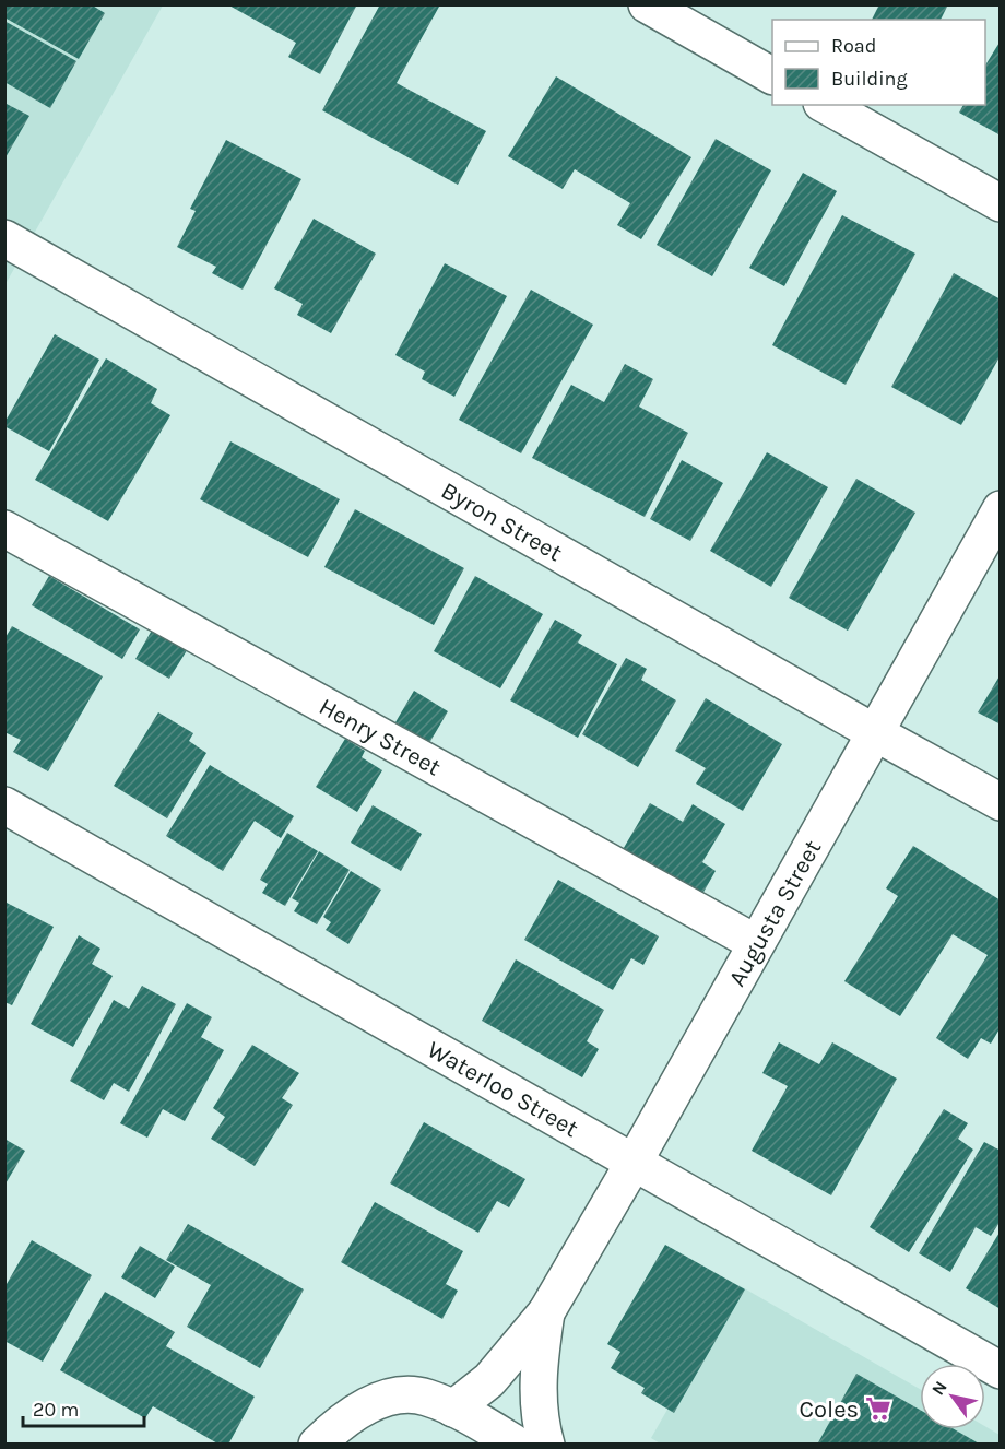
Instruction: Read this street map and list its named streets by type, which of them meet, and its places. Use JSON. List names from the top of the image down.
{
  "streets": {
    "street": [
      "Byron Street",
      "Henry Street",
      "Augusta Street",
      "Waterloo Street"
    ]
  },
  "crossings": [
    ["Byron Street", "Augusta Street"],
    ["Henry Street", "Augusta Street"],
    ["Augusta Street", "Waterloo Street"]
  ],
  "places": {
    "supermarket": ["Coles"]
  },
  "legend": ["Road", "Building"],
  "scale_bar": "20 m",
  "north": "top left"
}
